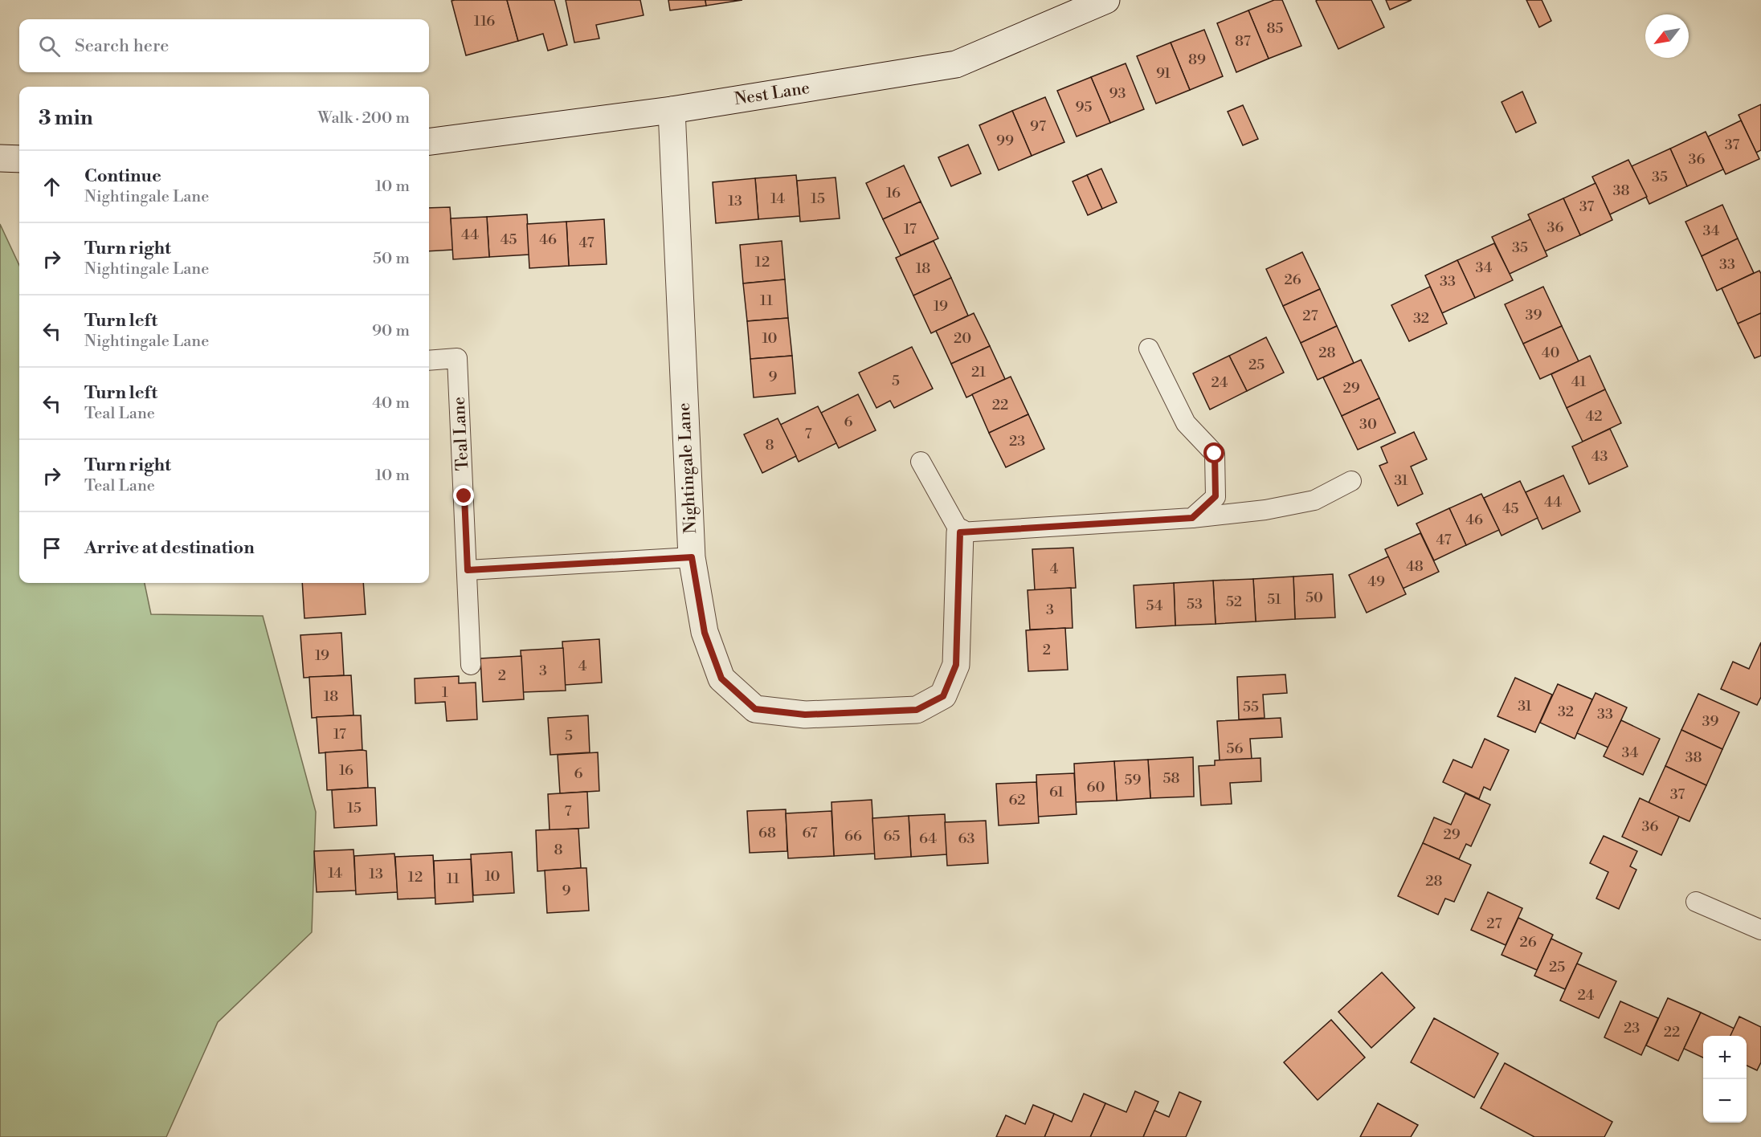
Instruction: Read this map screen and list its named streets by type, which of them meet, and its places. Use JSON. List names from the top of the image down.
{
  "streets": {
    "street": ["Nest Lane", "Nightingale Lane"],
    "lane": ["Teal Lane"]
  },
  "crossings": [
    ["Nest Lane", "Nightingale Lane"]
  ],
  "house_numbers": [
    "116",
    "85",
    "87",
    "89",
    "91",
    "93",
    "95",
    "97",
    "99",
    "37",
    "36",
    "35",
    "38",
    "16",
    "14",
    "15",
    "13",
    "37",
    "36",
    "17",
    "34",
    "44",
    "45",
    "46",
    "47",
    "35",
    "12",
    "33",
    "34",
    "18",
    "26",
    "33",
    "11",
    "19",
    "39",
    "27",
    "32",
    "10",
    "20",
    "28",
    "40",
    "25",
    "21",
    "9",
    "5",
    "41",
    "24",
    "29",
    "22",
    "42",
    "6",
    "30",
    "7",
    "23",
    "8",
    "43",
    "31",
    "44",
    "45",
    "46",
    "47",
    "48",
    "4",
    "49",
    "50",
    "51",
    "52",
    "53",
    "54",
    "3",
    "2",
    "19",
    "4",
    "3",
    "2",
    "1",
    "18",
    "31",
    "55",
    "32",
    "33",
    "39",
    "17",
    "5",
    "56",
    "34",
    "38",
    "16",
    "6",
    "58",
    "59",
    "60",
    "61",
    "37",
    "62",
    "15",
    "7",
    "36",
    "68",
    "67",
    "29",
    "66",
    "65",
    "64",
    "63",
    "8",
    "14",
    "13",
    "10",
    "12",
    "11",
    "28",
    "9",
    "27",
    "26",
    "25",
    "24",
    "23",
    "22"
  ],
  "north": "bottom left",
  "page": {
    "search": "Search here",
    "heading": ["3 min", "Walk · 200 m"],
    "list": [
      ["Continue", "Nightingale Lane", "10 m"],
      ["Turn right", "Nightingale Lane", "50 m"],
      ["Turn left", "Nightingale Lane", "90 m"],
      ["Turn left", "Teal Lane", "40 m"],
      ["Turn right", "Teal Lane", "10 m"],
      "Arrive at destination"
    ],
    "map_buttons": ["+", "−"]
  }
}
